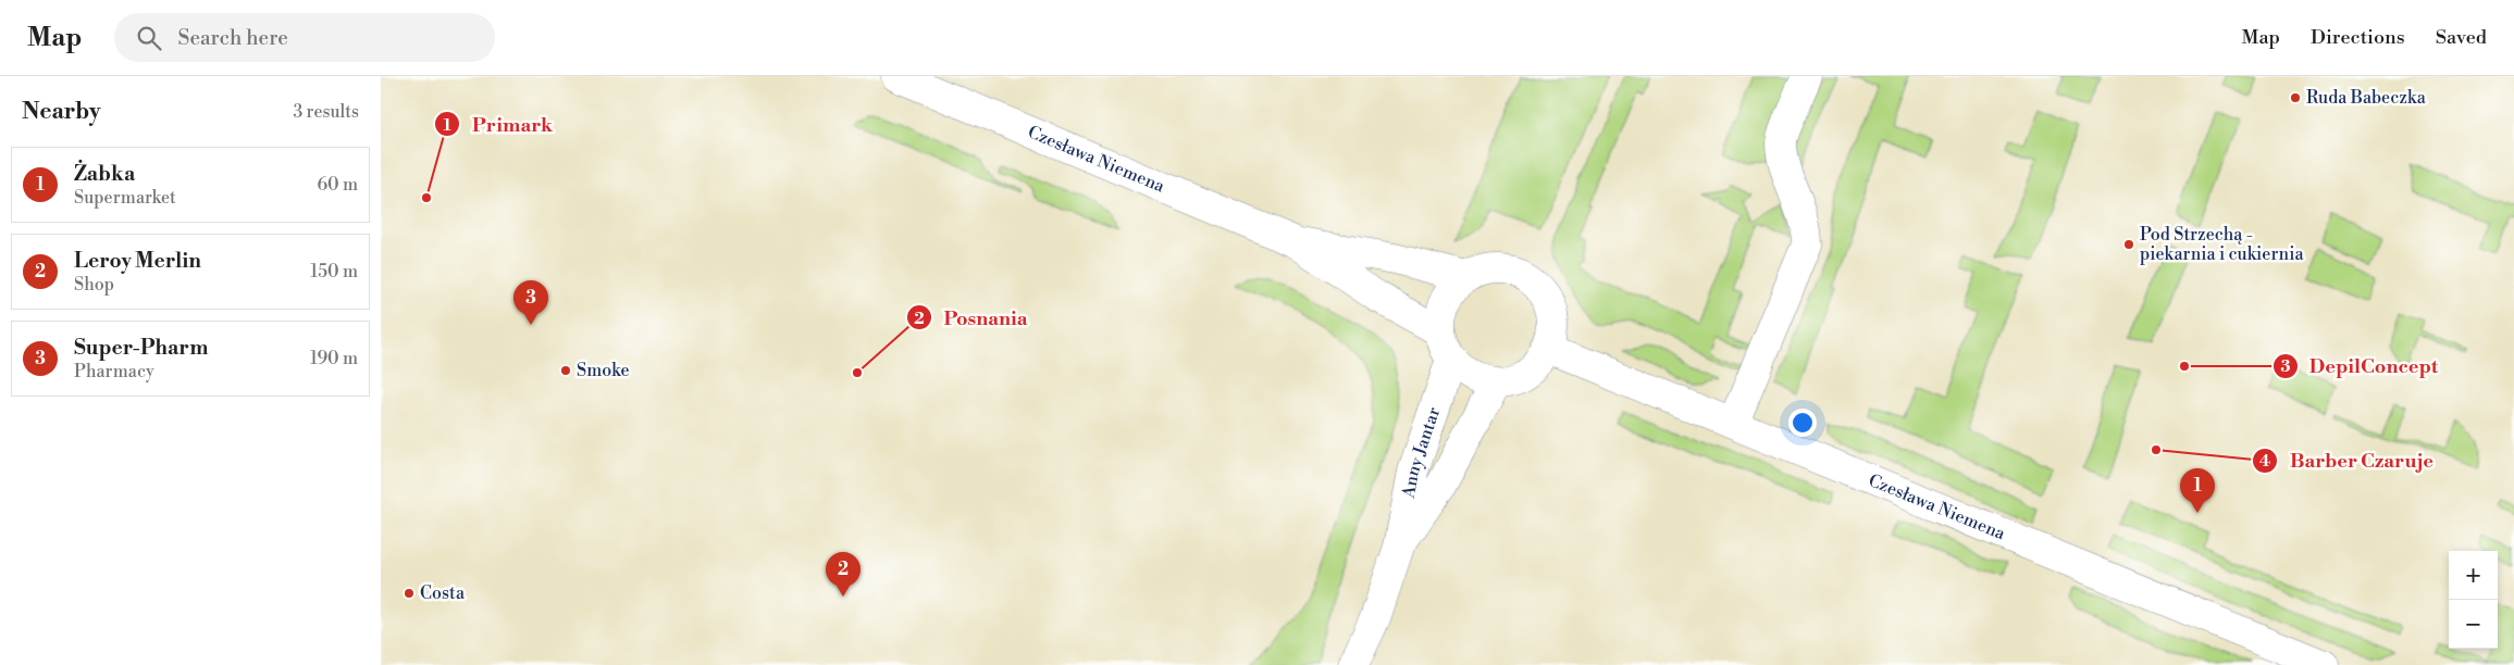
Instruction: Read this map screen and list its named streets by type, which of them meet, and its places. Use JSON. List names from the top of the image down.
{
  "streets": {
    "street": ["Czesława Niemena", "Anny Jantar"]
  },
  "crossings": [
    ["Czesława Niemena", "Anny Jantar"]
  ],
  "places": [
    "Ruda Babeczka",
    "Primark",
    "Pod Strzechą - piekarnia i cukiernia",
    "DepilConcept",
    "Smoke",
    "Posnania",
    "Barber Czaruje",
    "Costa"
  ],
  "page": {
    "header": "Map",
    "search": "Search here",
    "nav": ["Map", "Directions", "Saved"],
    "heading": ["Nearby", "3 results"],
    "list": [
      {
        "mark": "1",
        "name": "Żabka",
        "note": "Supermarket",
        "value": "60 m"
      },
      {
        "mark": "2",
        "name": "Leroy Merlin",
        "note": "Shop",
        "value": "150 m"
      },
      {
        "mark": "3",
        "name": "Super-Pharm",
        "note": "Pharmacy",
        "value": "190 m"
      }
    ],
    "pins": ["3", "1", "2"],
    "map_buttons": ["+", "−"]
  }
}
